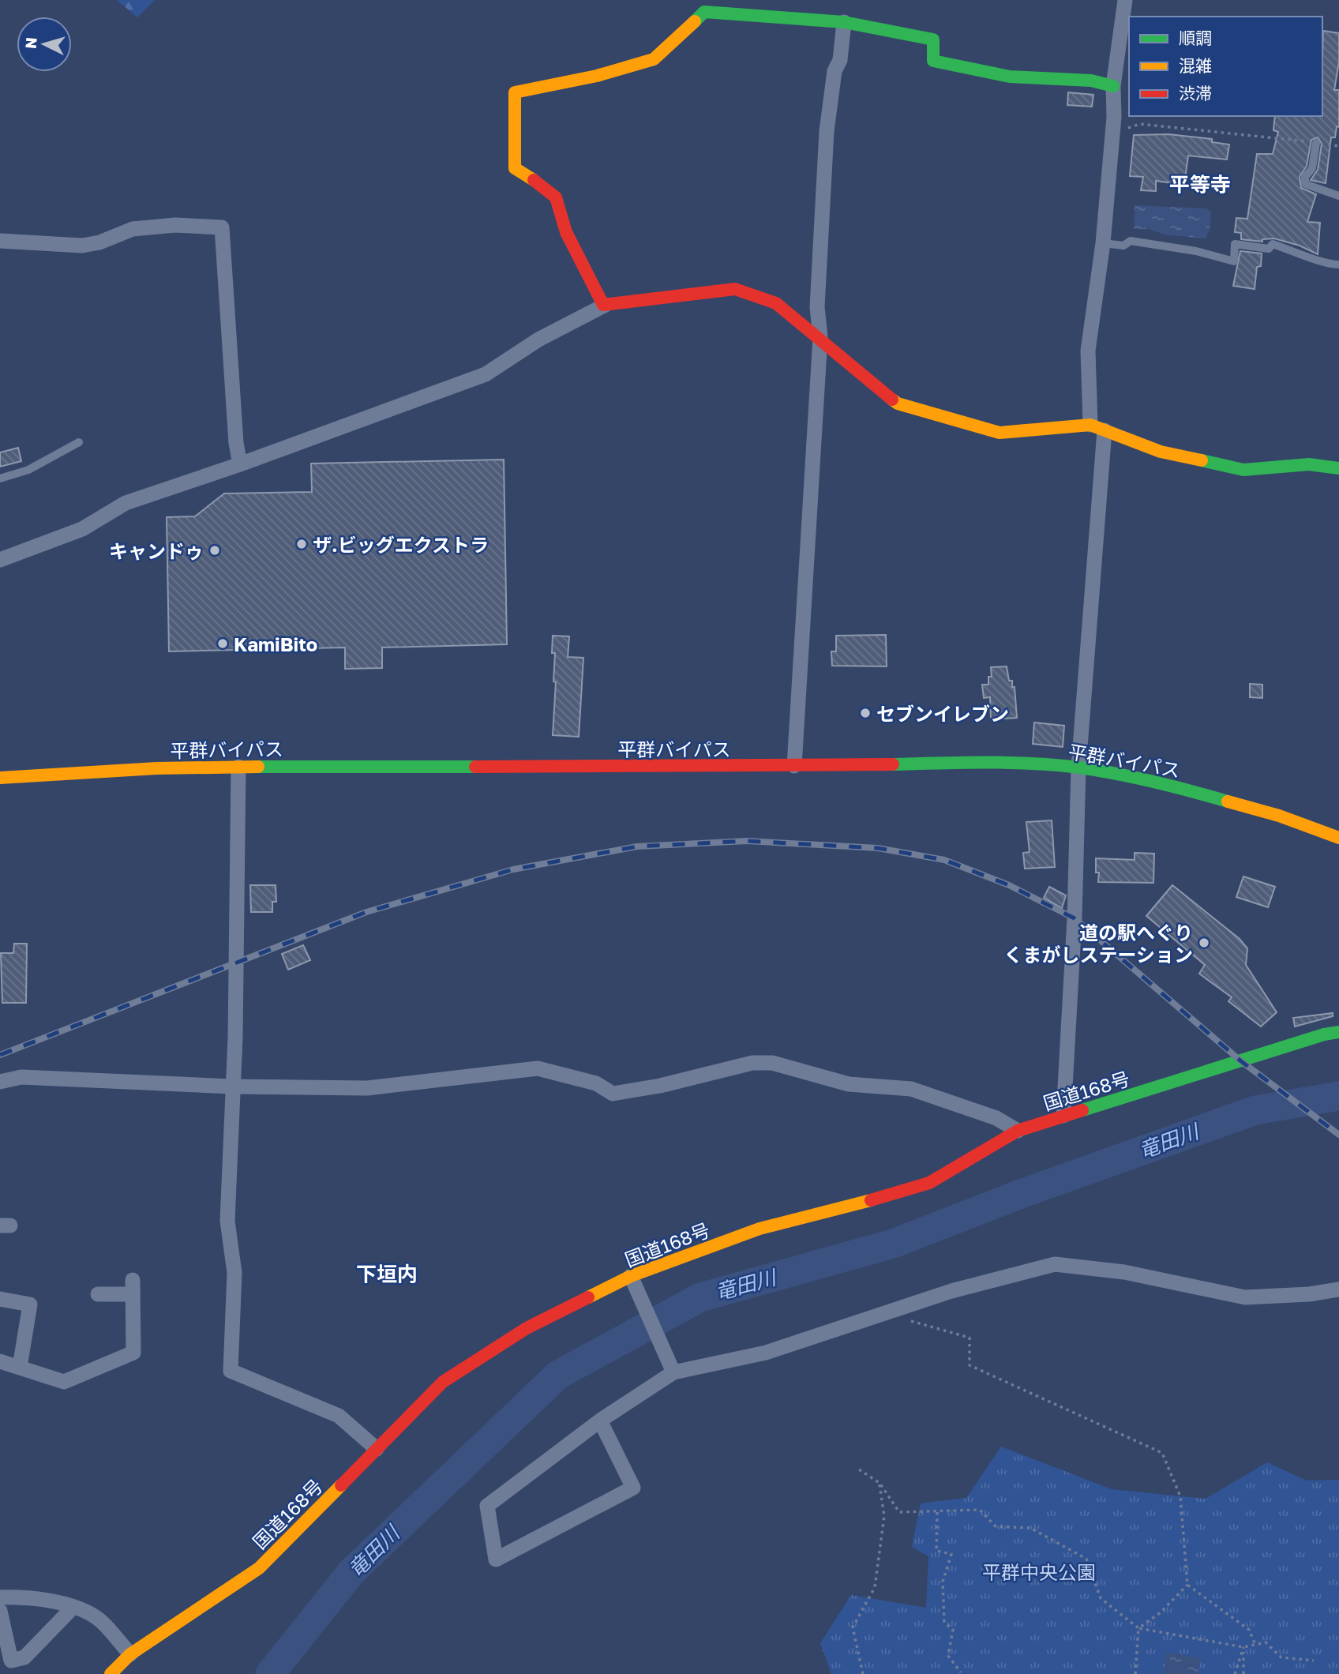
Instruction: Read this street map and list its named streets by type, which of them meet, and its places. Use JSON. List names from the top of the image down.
{
  "streets": {
    "main road": ["平群バイパス", "国道168号"]
  },
  "districts": ["平等寺", "下垣内"],
  "water": ["竜田川"],
  "parks": ["平群中央公園"],
  "places": [
    "ザ.ビッグエクストラ",
    "キャンドゥ",
    "KamiBito",
    "セブンイレブン",
    "道の駅へぐり くまがしステーション"
  ],
  "legend": ["順調", "混雑", "渋滞"],
  "north": "left"
}
